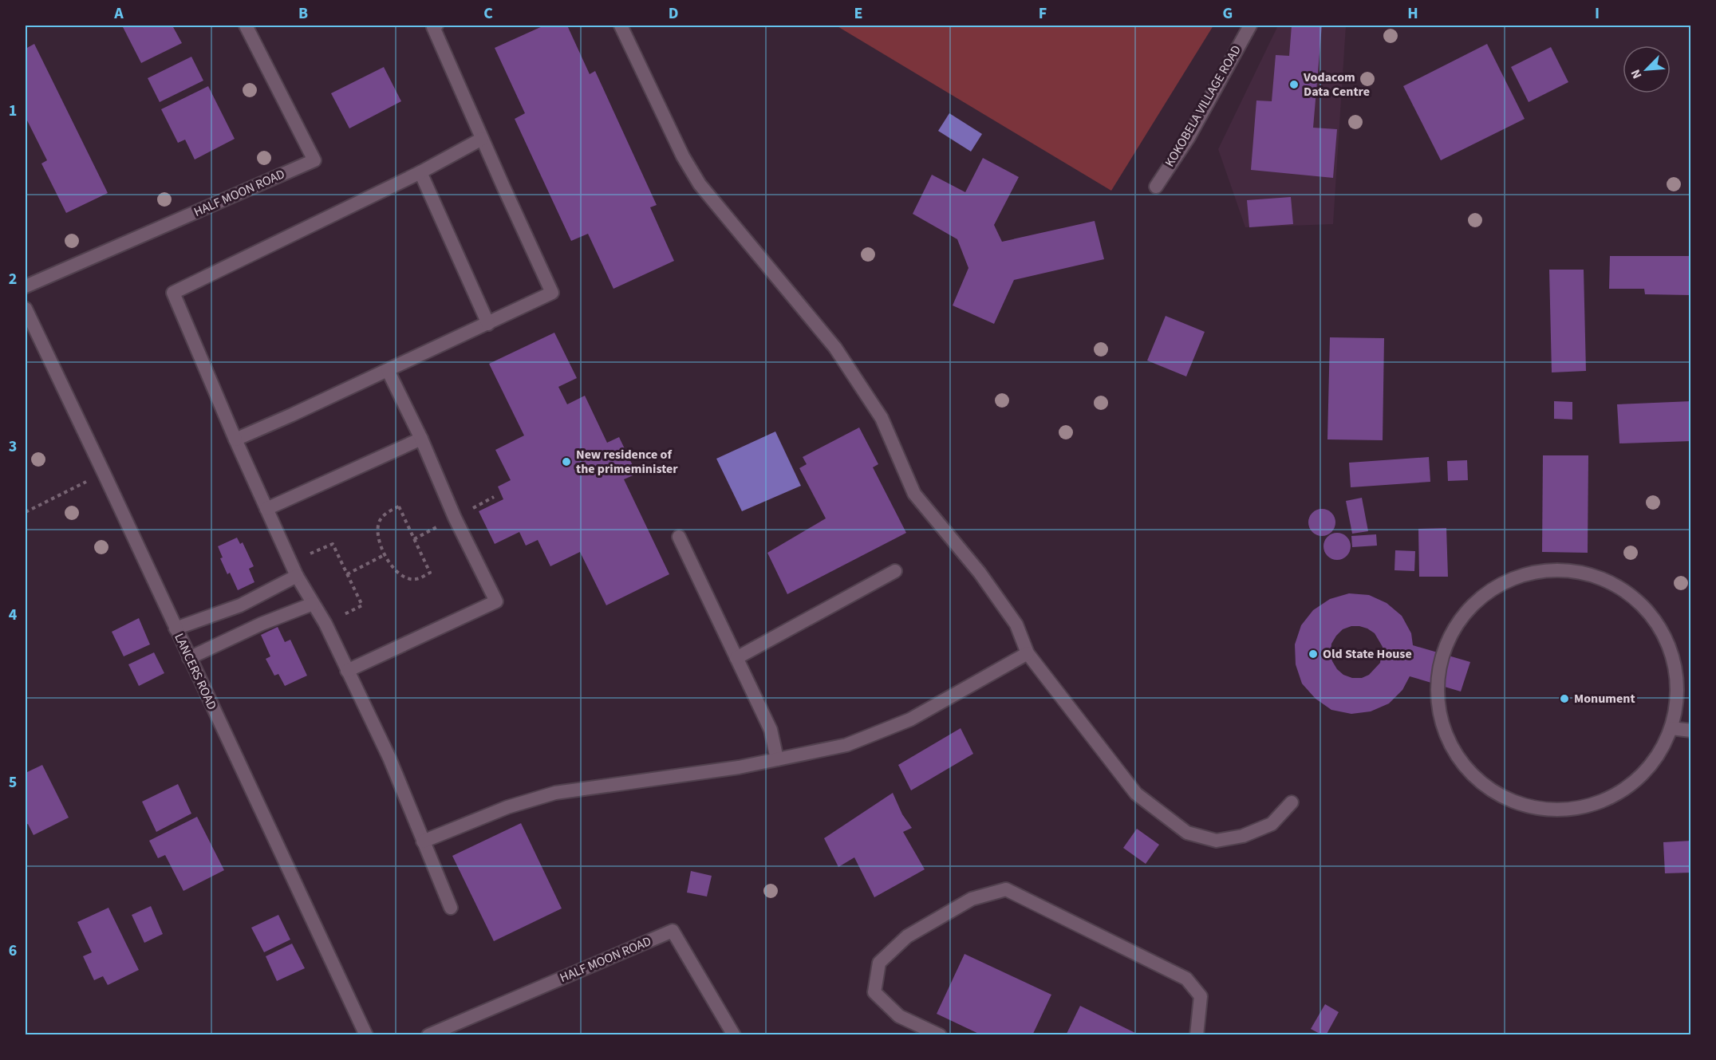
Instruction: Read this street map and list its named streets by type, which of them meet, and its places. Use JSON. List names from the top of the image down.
{
  "streets": {
    "street": ["KOKOBELA VILLAGE ROAD", "HALF MOON ROAD", "LANCERS ROAD"]
  },
  "places": [
    "Vodacom Data Centre",
    "New residence of the primeminister",
    "Old State House",
    "Monument"
  ],
  "north": "bottom left",
  "grid": {
    "columns": [
      "A",
      "B",
      "C",
      "D",
      "E",
      "F",
      "G",
      "H",
      "I"
    ],
    "rows": [
      "1",
      "2",
      "3",
      "4",
      "5",
      "6"
    ]
  }
}
